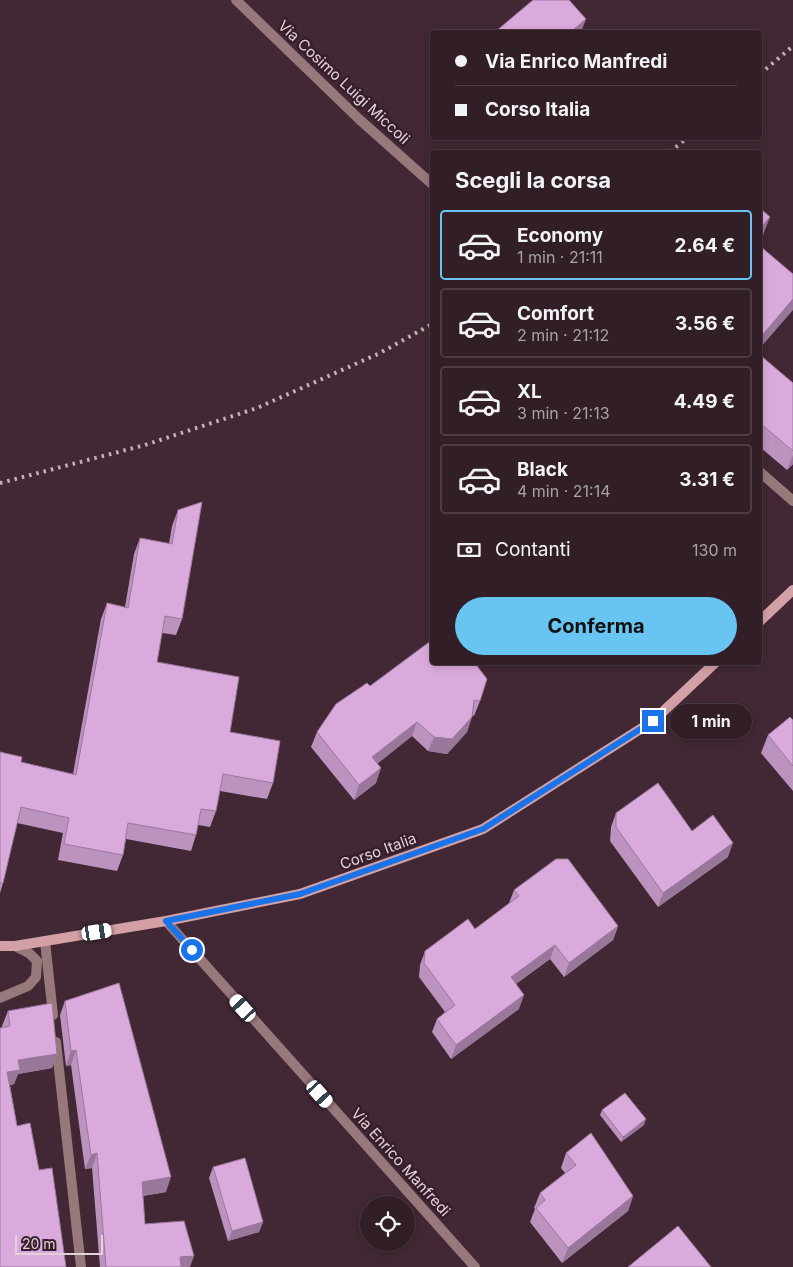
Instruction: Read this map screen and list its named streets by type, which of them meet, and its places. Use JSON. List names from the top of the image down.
{
  "streets": {
    "main road": ["Corso Italia"],
    "street": ["Via Cosimo Luigi Miccoli", "Via Enrico Manfredi"]
  },
  "crossings": [
    ["Corso Italia", "Via Enrico Manfredi"]
  ],
  "scale_bar": "20 m",
  "page": {
    "banner": ["Via Enrico Manfredi", "Corso Italia"],
    "heading": "Scegli la corsa",
    "list": [
      {
        "name": "Economy",
        "note": "1 min · 21:11",
        "value": "2.64 €"
      },
      {
        "name": "Comfort",
        "note": "2 min · 21:12",
        "value": "3.56 €"
      },
      {
        "name": "XL",
        "note": "3 min · 21:13",
        "value": "4.49 €"
      },
      {
        "name": "Black",
        "note": "4 min · 21:14",
        "value": "3.31 €"
      }
    ],
    "pay": ["Contanti", "130 m"],
    "buttons": "Conferma",
    "bubble": "1 min",
    "scale": "20 m"
  }
}
